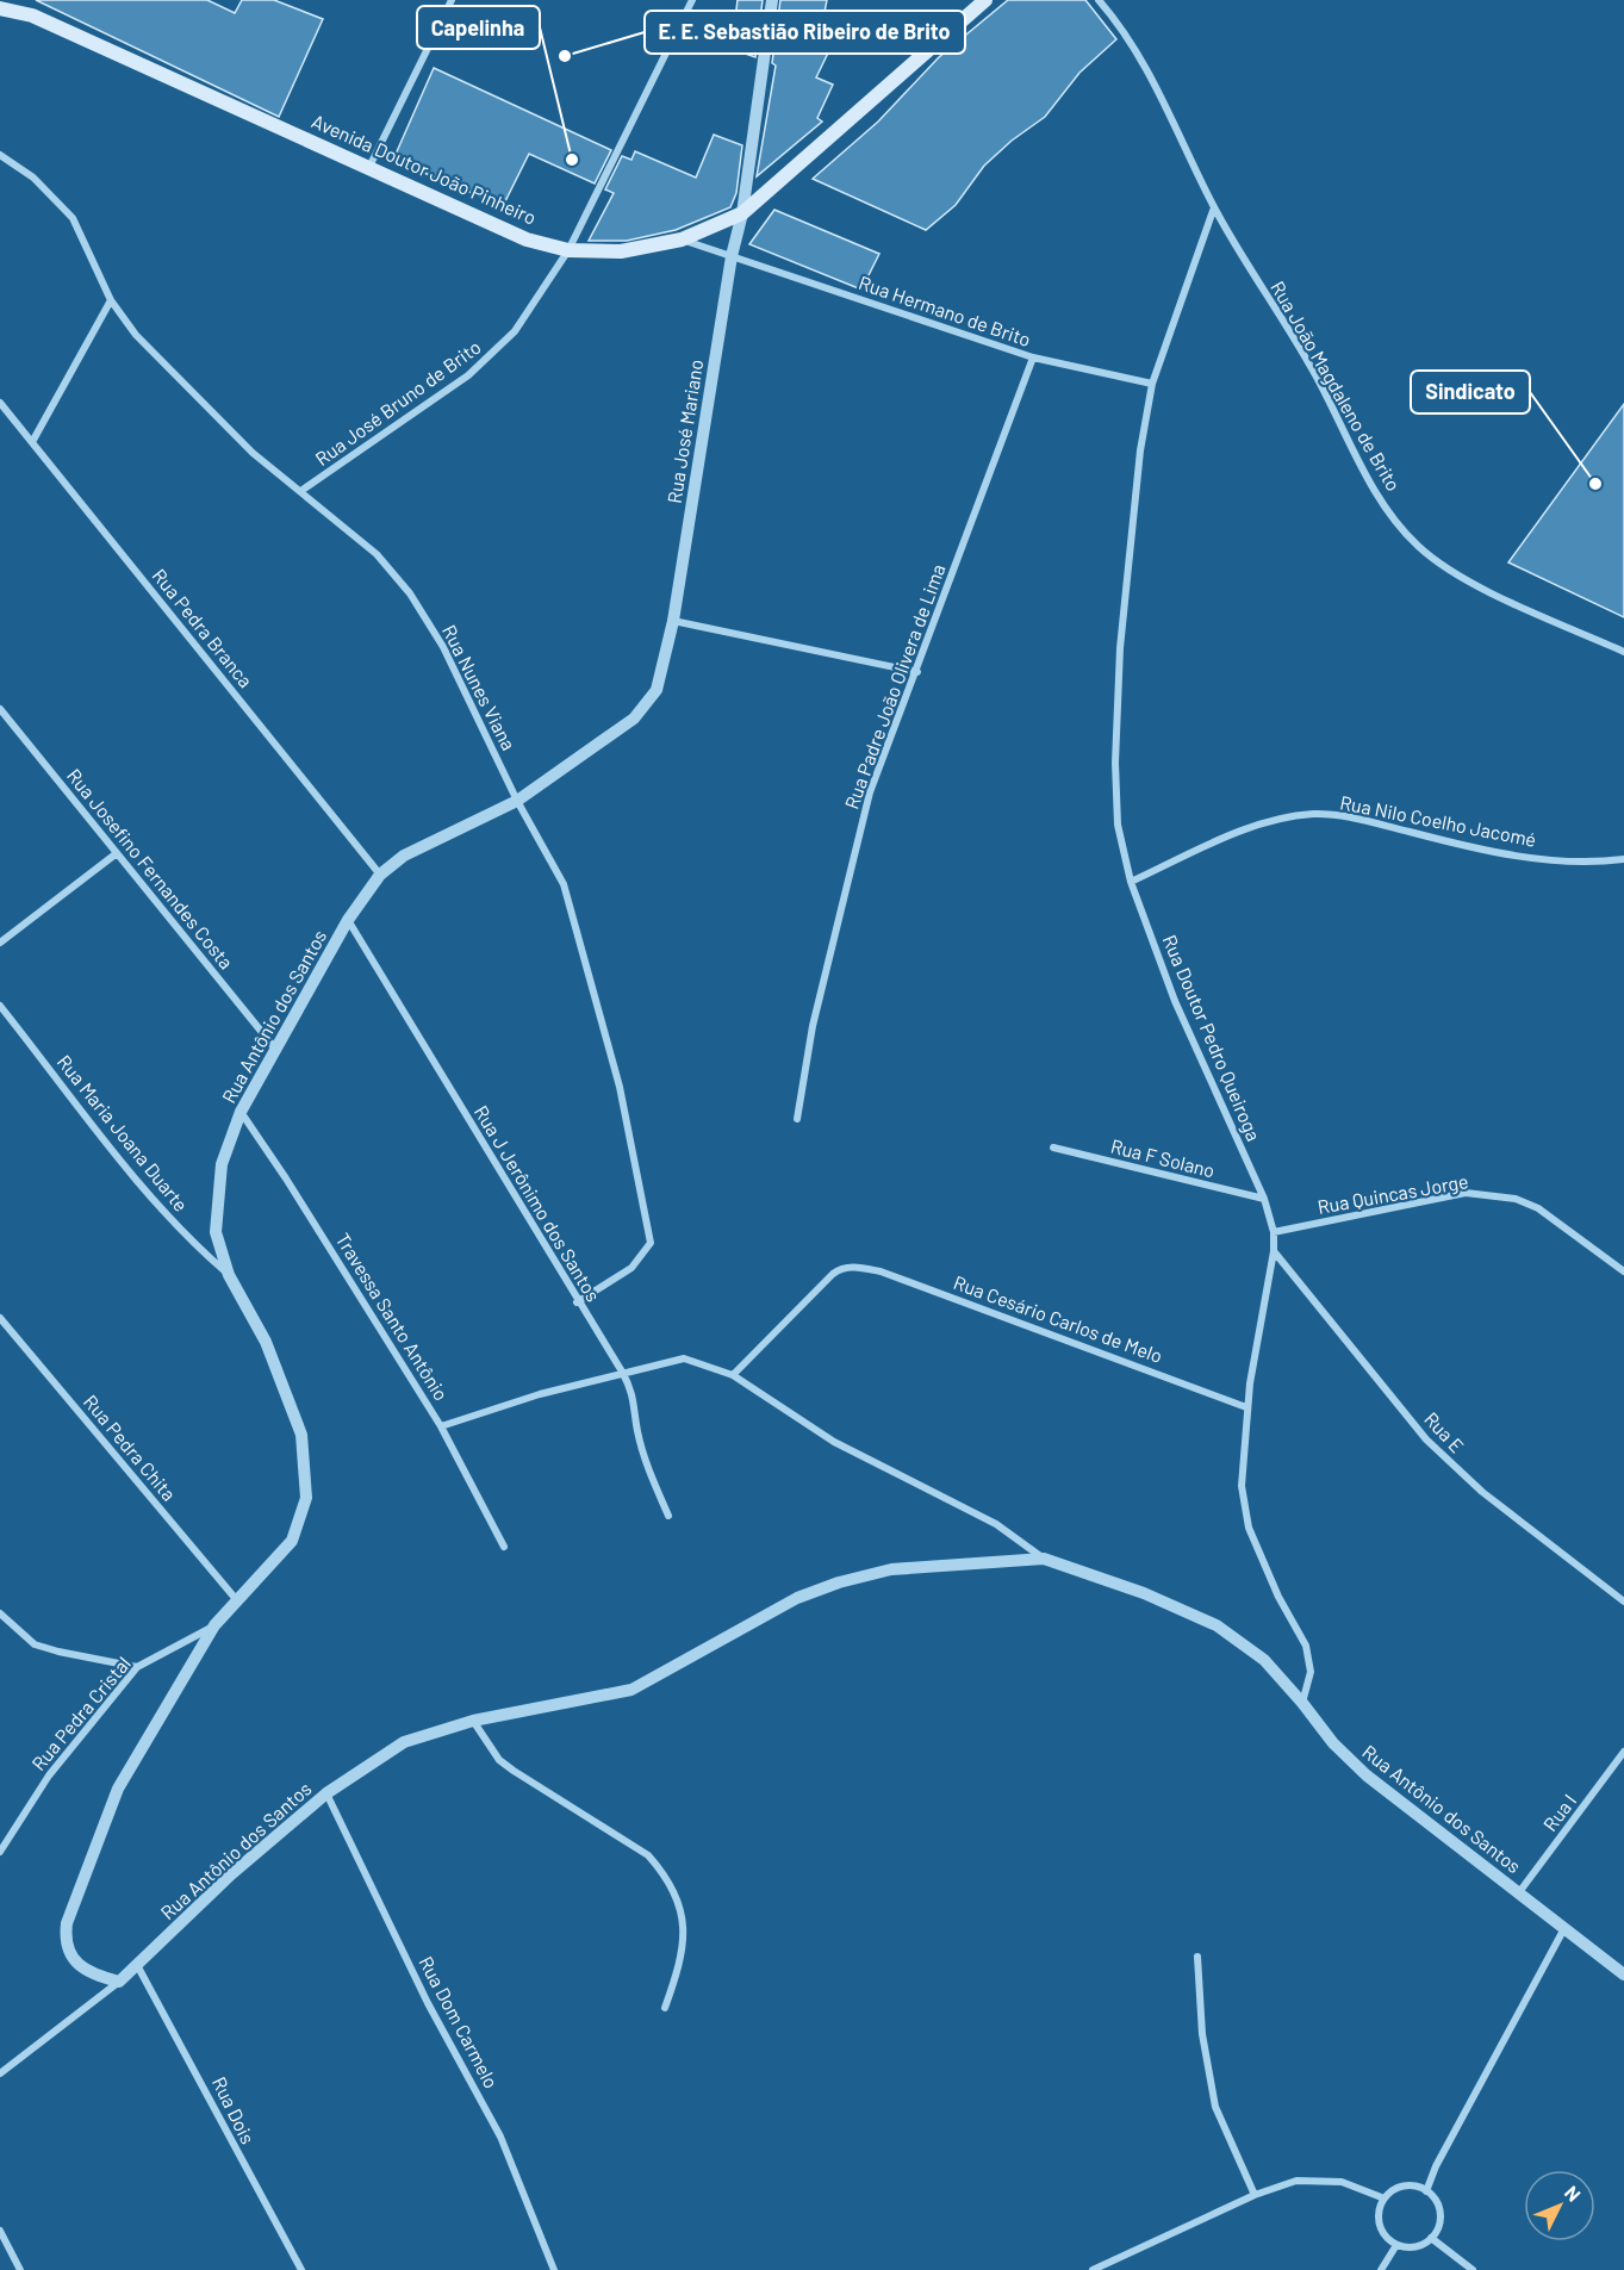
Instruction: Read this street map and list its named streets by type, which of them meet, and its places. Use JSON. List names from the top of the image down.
{
  "streets": {
    "main road": ["Avenida Doutor João Pinheiro"],
    "street": [
      "Rua Hermano de Brito",
      "Rua João Magdaleno de Brito",
      "Rua José Bruno de Brito",
      "Rua José Mariano",
      "Rua Pedra Branca",
      "Rua Padre João Olivera de Lima",
      "Rua Nunes Viana",
      "Rua Nilo Coelho Jacomé",
      "Rua Josefino Fernandes Costa",
      "Rua Antônio dos Santos",
      "Rua Doutor Pedro Queiroga",
      "Rua Maria Joana Duarte",
      "Rua F Solano",
      "Rua Quincas Jorge",
      "Rua J Jerônimo dos Santos",
      "Travessa Santo Antônio",
      "Rua Cesário Carlos de Melo",
      "Rua E",
      "Rua Pedra Chita",
      "Rua Pedra Cristal",
      "Rua I",
      "Rua Dom Carmelo",
      "Rua Dois"
    ]
  },
  "crossings": [
    ["Avenida Doutor João Pinheiro", "Rua Hermano de Brito"],
    ["Avenida Doutor João Pinheiro", "Rua José Bruno de Brito"],
    ["Avenida Doutor João Pinheiro", "Rua José Mariano"],
    ["Rua Hermano de Brito", "Rua José Mariano"],
    ["Rua Hermano de Brito", "Rua Padre João Olivera de Lima"],
    ["Rua Hermano de Brito", "Rua Doutor Pedro Queiroga"],
    ["Rua João Magdaleno de Brito", "Rua Doutor Pedro Queiroga"],
    ["Rua José Bruno de Brito", "Rua Nunes Viana"],
    ["Rua José Mariano", "Rua Nunes Viana"],
    ["Rua José Mariano", "Rua Antônio dos Santos"],
    ["Rua Pedra Branca", "Rua Antônio dos Santos"],
    ["Rua Nunes Viana", "Rua Antônio dos Santos"],
    ["Rua Nunes Viana", "Rua J Jerônimo dos Santos"],
    ["Rua Nilo Coelho Jacomé", "Rua Doutor Pedro Queiroga"],
    ["Rua Josefino Fernandes Costa", "Rua Antônio dos Santos"],
    ["Rua Antônio dos Santos", "Rua Doutor Pedro Queiroga"],
    ["Rua Antônio dos Santos", "Rua Maria Joana Duarte"],
    ["Rua Antônio dos Santos", "Rua J Jerônimo dos Santos"],
    ["Rua Antônio dos Santos", "Travessa Santo Antônio"],
    ["Rua Antônio dos Santos", "Rua Pedra Chita"],
    ["Rua Antônio dos Santos", "Rua Pedra Cristal"],
    ["Rua Antônio dos Santos", "Rua I"],
    ["Rua Antônio dos Santos", "Rua Dom Carmelo"],
    ["Rua Antônio dos Santos", "Rua Dois"],
    ["Rua Doutor Pedro Queiroga", "Rua F Solano"],
    ["Rua Doutor Pedro Queiroga", "Rua Quincas Jorge"],
    ["Rua Doutor Pedro Queiroga", "Rua Cesário Carlos de Melo"],
    ["Rua Doutor Pedro Queiroga", "Rua E"]
  ],
  "places": ["E. E. Sebastião Ribeiro de Brito", "Capelinha", "Sindicato"],
  "north": "top right"
}
